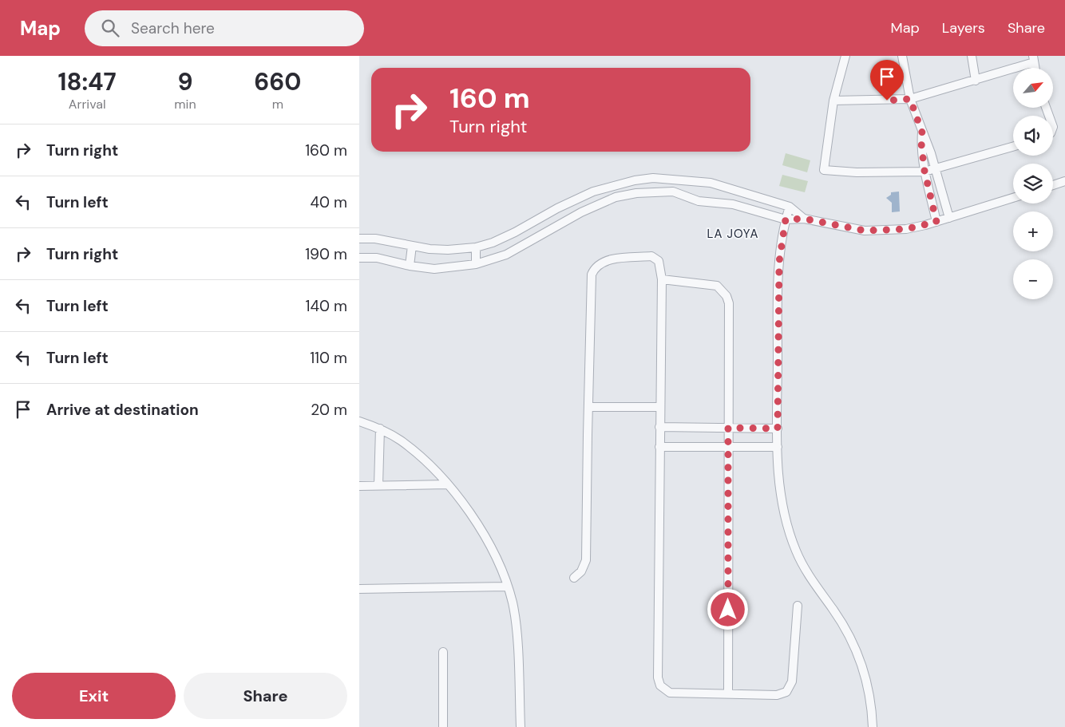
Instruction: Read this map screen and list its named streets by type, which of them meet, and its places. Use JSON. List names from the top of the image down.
{
  "districts": ["LA JOYA"],
  "north": "top right",
  "page": {
    "header": "Map",
    "search": "Search here",
    "nav": ["Map", "Layers", "Share"],
    "eta": [
      "18:47",
      "Arrival",
      "9",
      "min",
      "660",
      "m"
    ],
    "map_buttons": ["+", "−"],
    "turn": ["160 m", "Turn right"],
    "list": [
      {
        "name": "Turn right",
        "value": "160 m"
      },
      {
        "name": "Turn left",
        "value": "40 m"
      },
      {
        "name": "Turn right",
        "value": "190 m"
      },
      {
        "name": "Turn left",
        "value": "140 m"
      },
      {
        "name": "Turn left",
        "value": "110 m"
      },
      {
        "name": "Arrive at destination",
        "value": "20 m"
      }
    ],
    "buttons": ["Exit", "Share"]
  }
}
